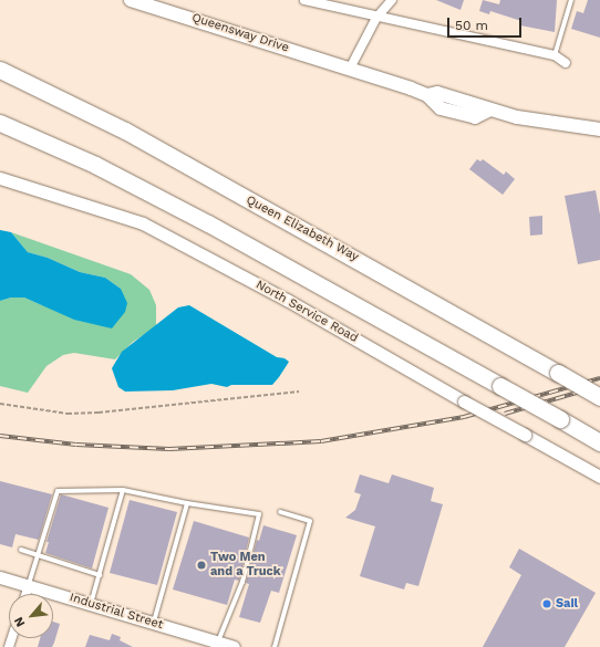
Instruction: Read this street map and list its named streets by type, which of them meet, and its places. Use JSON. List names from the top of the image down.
{
  "streets": {
    "highway": ["Queen Elizabeth Way"],
    "main road": ["Queensway Drive"],
    "street": ["North Service Road", "Industrial Street"]
  },
  "places": ["Two Men and a Truck", "Sail"],
  "scale_bar": "50 m",
  "north": "bottom left"
}
